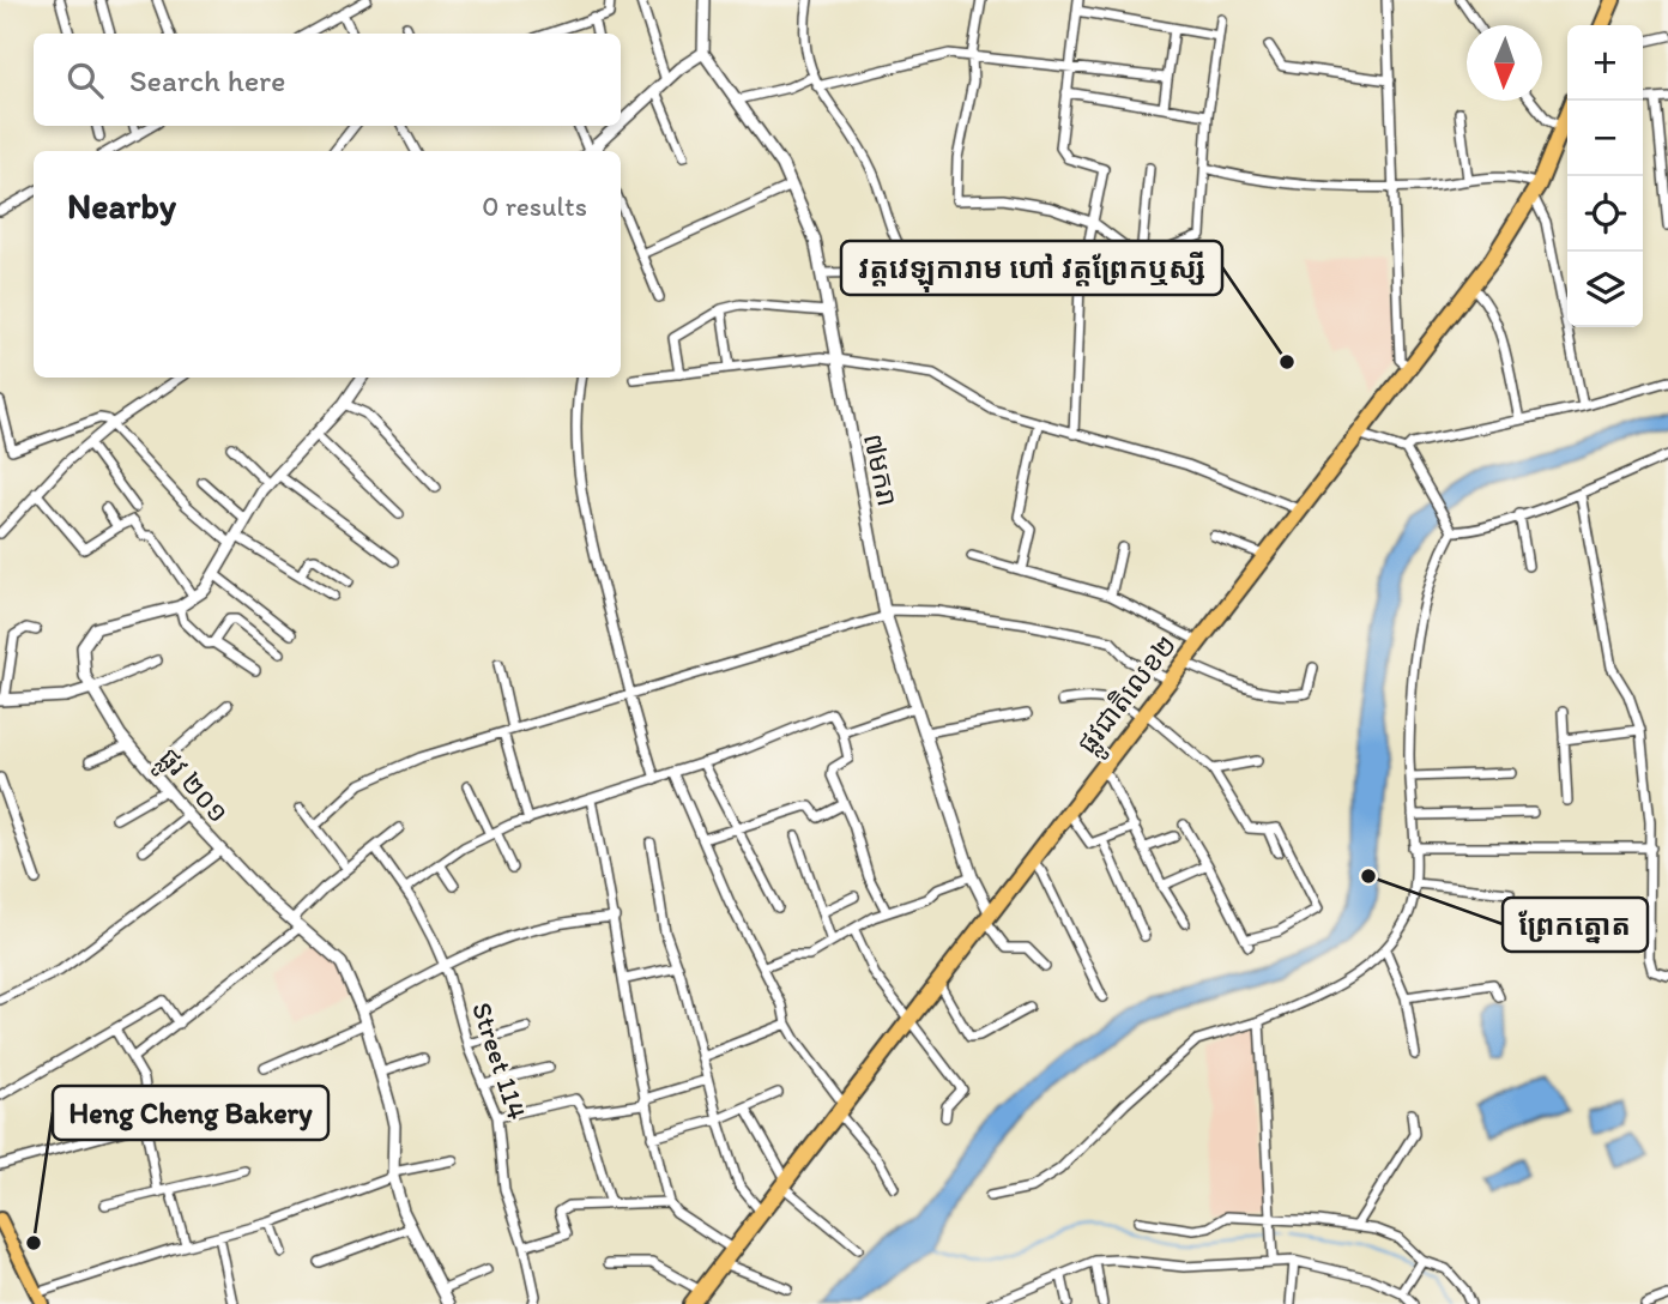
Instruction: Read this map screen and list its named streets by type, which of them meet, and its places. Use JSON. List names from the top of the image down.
{
  "streets": {
    "highway": ["ផ្លូវជាតិលេខ២"],
    "street": ["៧មករា", "ផ្លូវ ២០១", "Street 114"]
  },
  "crossings": [
    ["៧មករា", "ផ្លូវជាតិលេខ២"]
  ],
  "places": ["វត្តវេឡុការាម ហៅ វត្តព្រែកឬស្សី", "ព្រែកត្នោត", "Heng Cheng Bakery"],
  "north": "bottom",
  "page": {
    "map_buttons": ["+", "−"],
    "search": "Search here",
    "heading": ["Nearby", "0 results"]
  }
}
